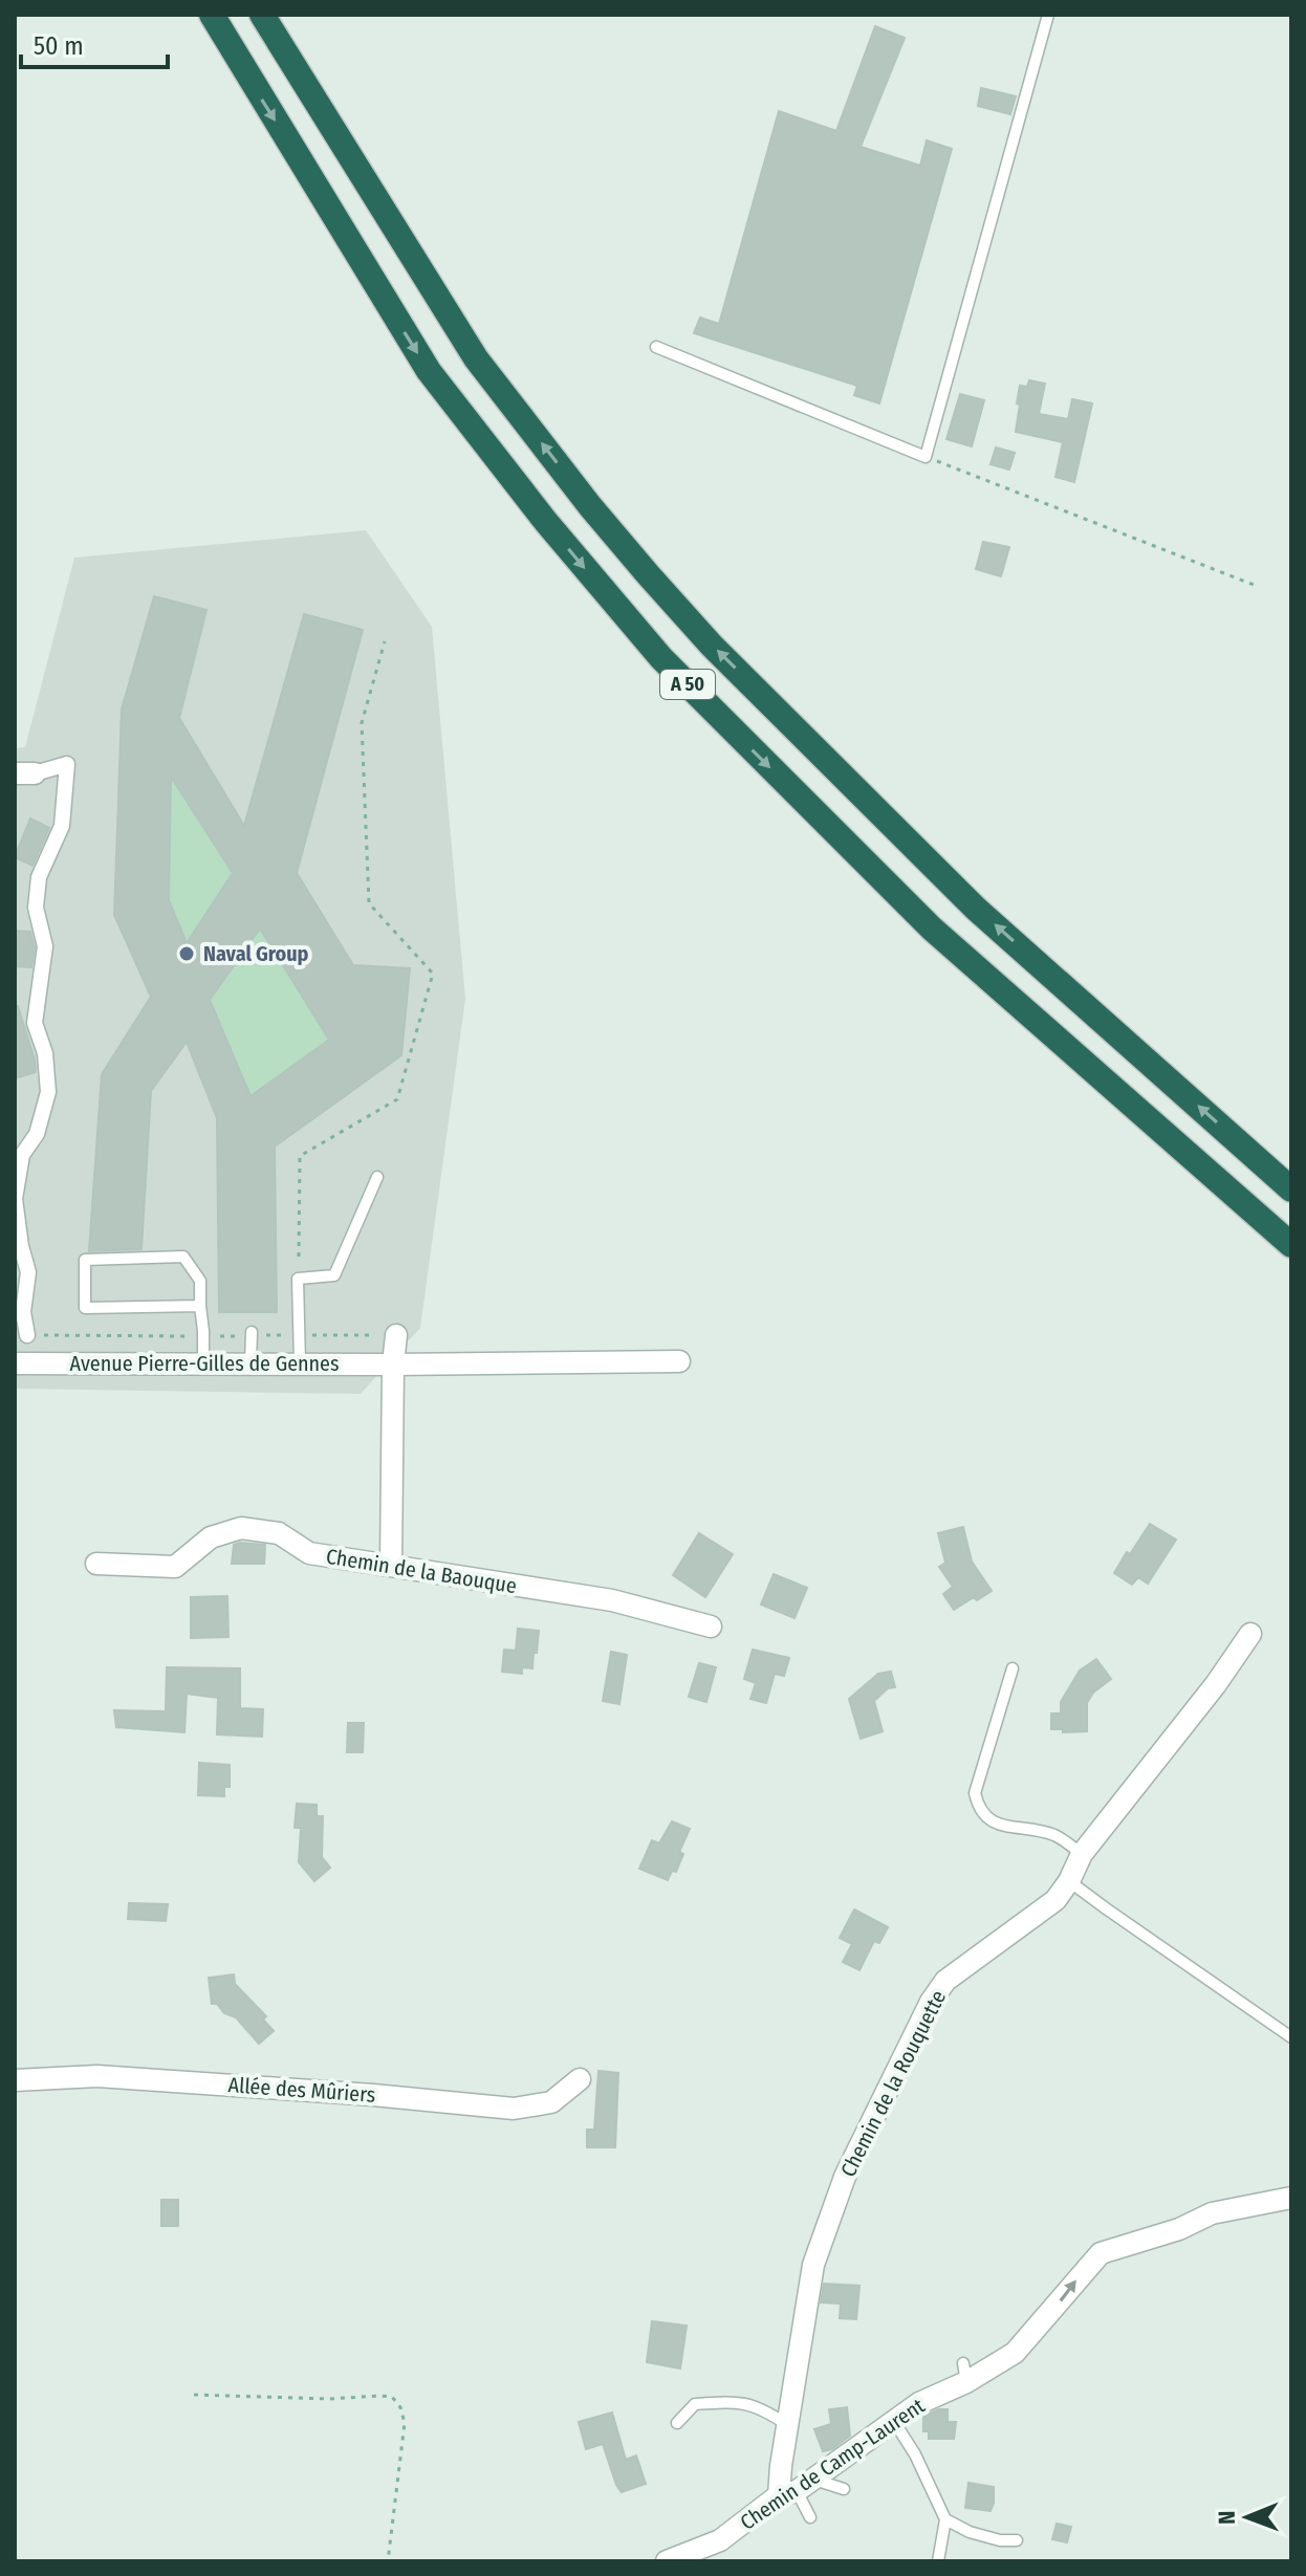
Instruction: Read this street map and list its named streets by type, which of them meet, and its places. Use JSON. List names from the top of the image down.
{
  "streets": {
    "highway": ["A 50"],
    "street": [
      "Avenue Pierre-Gilles de Gennes",
      "Chemin de la Baouque",
      "Chemin de la Rouquette",
      "Allée des Mûriers",
      "Chemin de Camp-Laurent"
    ]
  },
  "crossings": [
    ["Chemin de la Rouquette", "Chemin de Camp-Laurent"]
  ],
  "one_way": ["Chemin de Camp-Laurent"],
  "places": ["Naval Group"],
  "scale_bar": "50 m",
  "north": "left"
}
